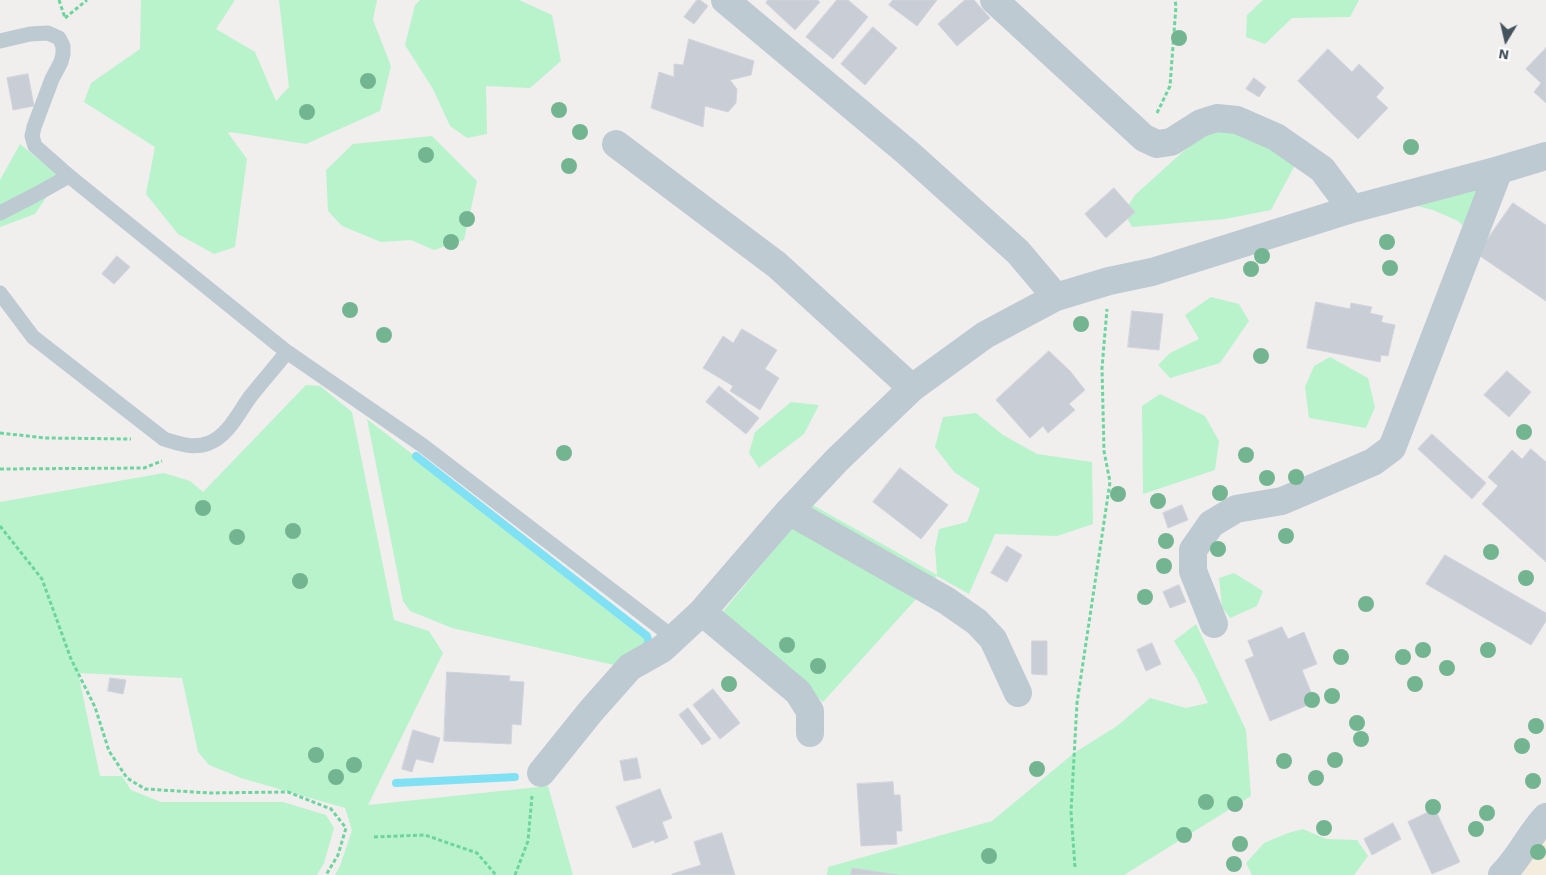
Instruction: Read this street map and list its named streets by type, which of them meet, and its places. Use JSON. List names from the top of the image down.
{
  "north": "bottom"
}
